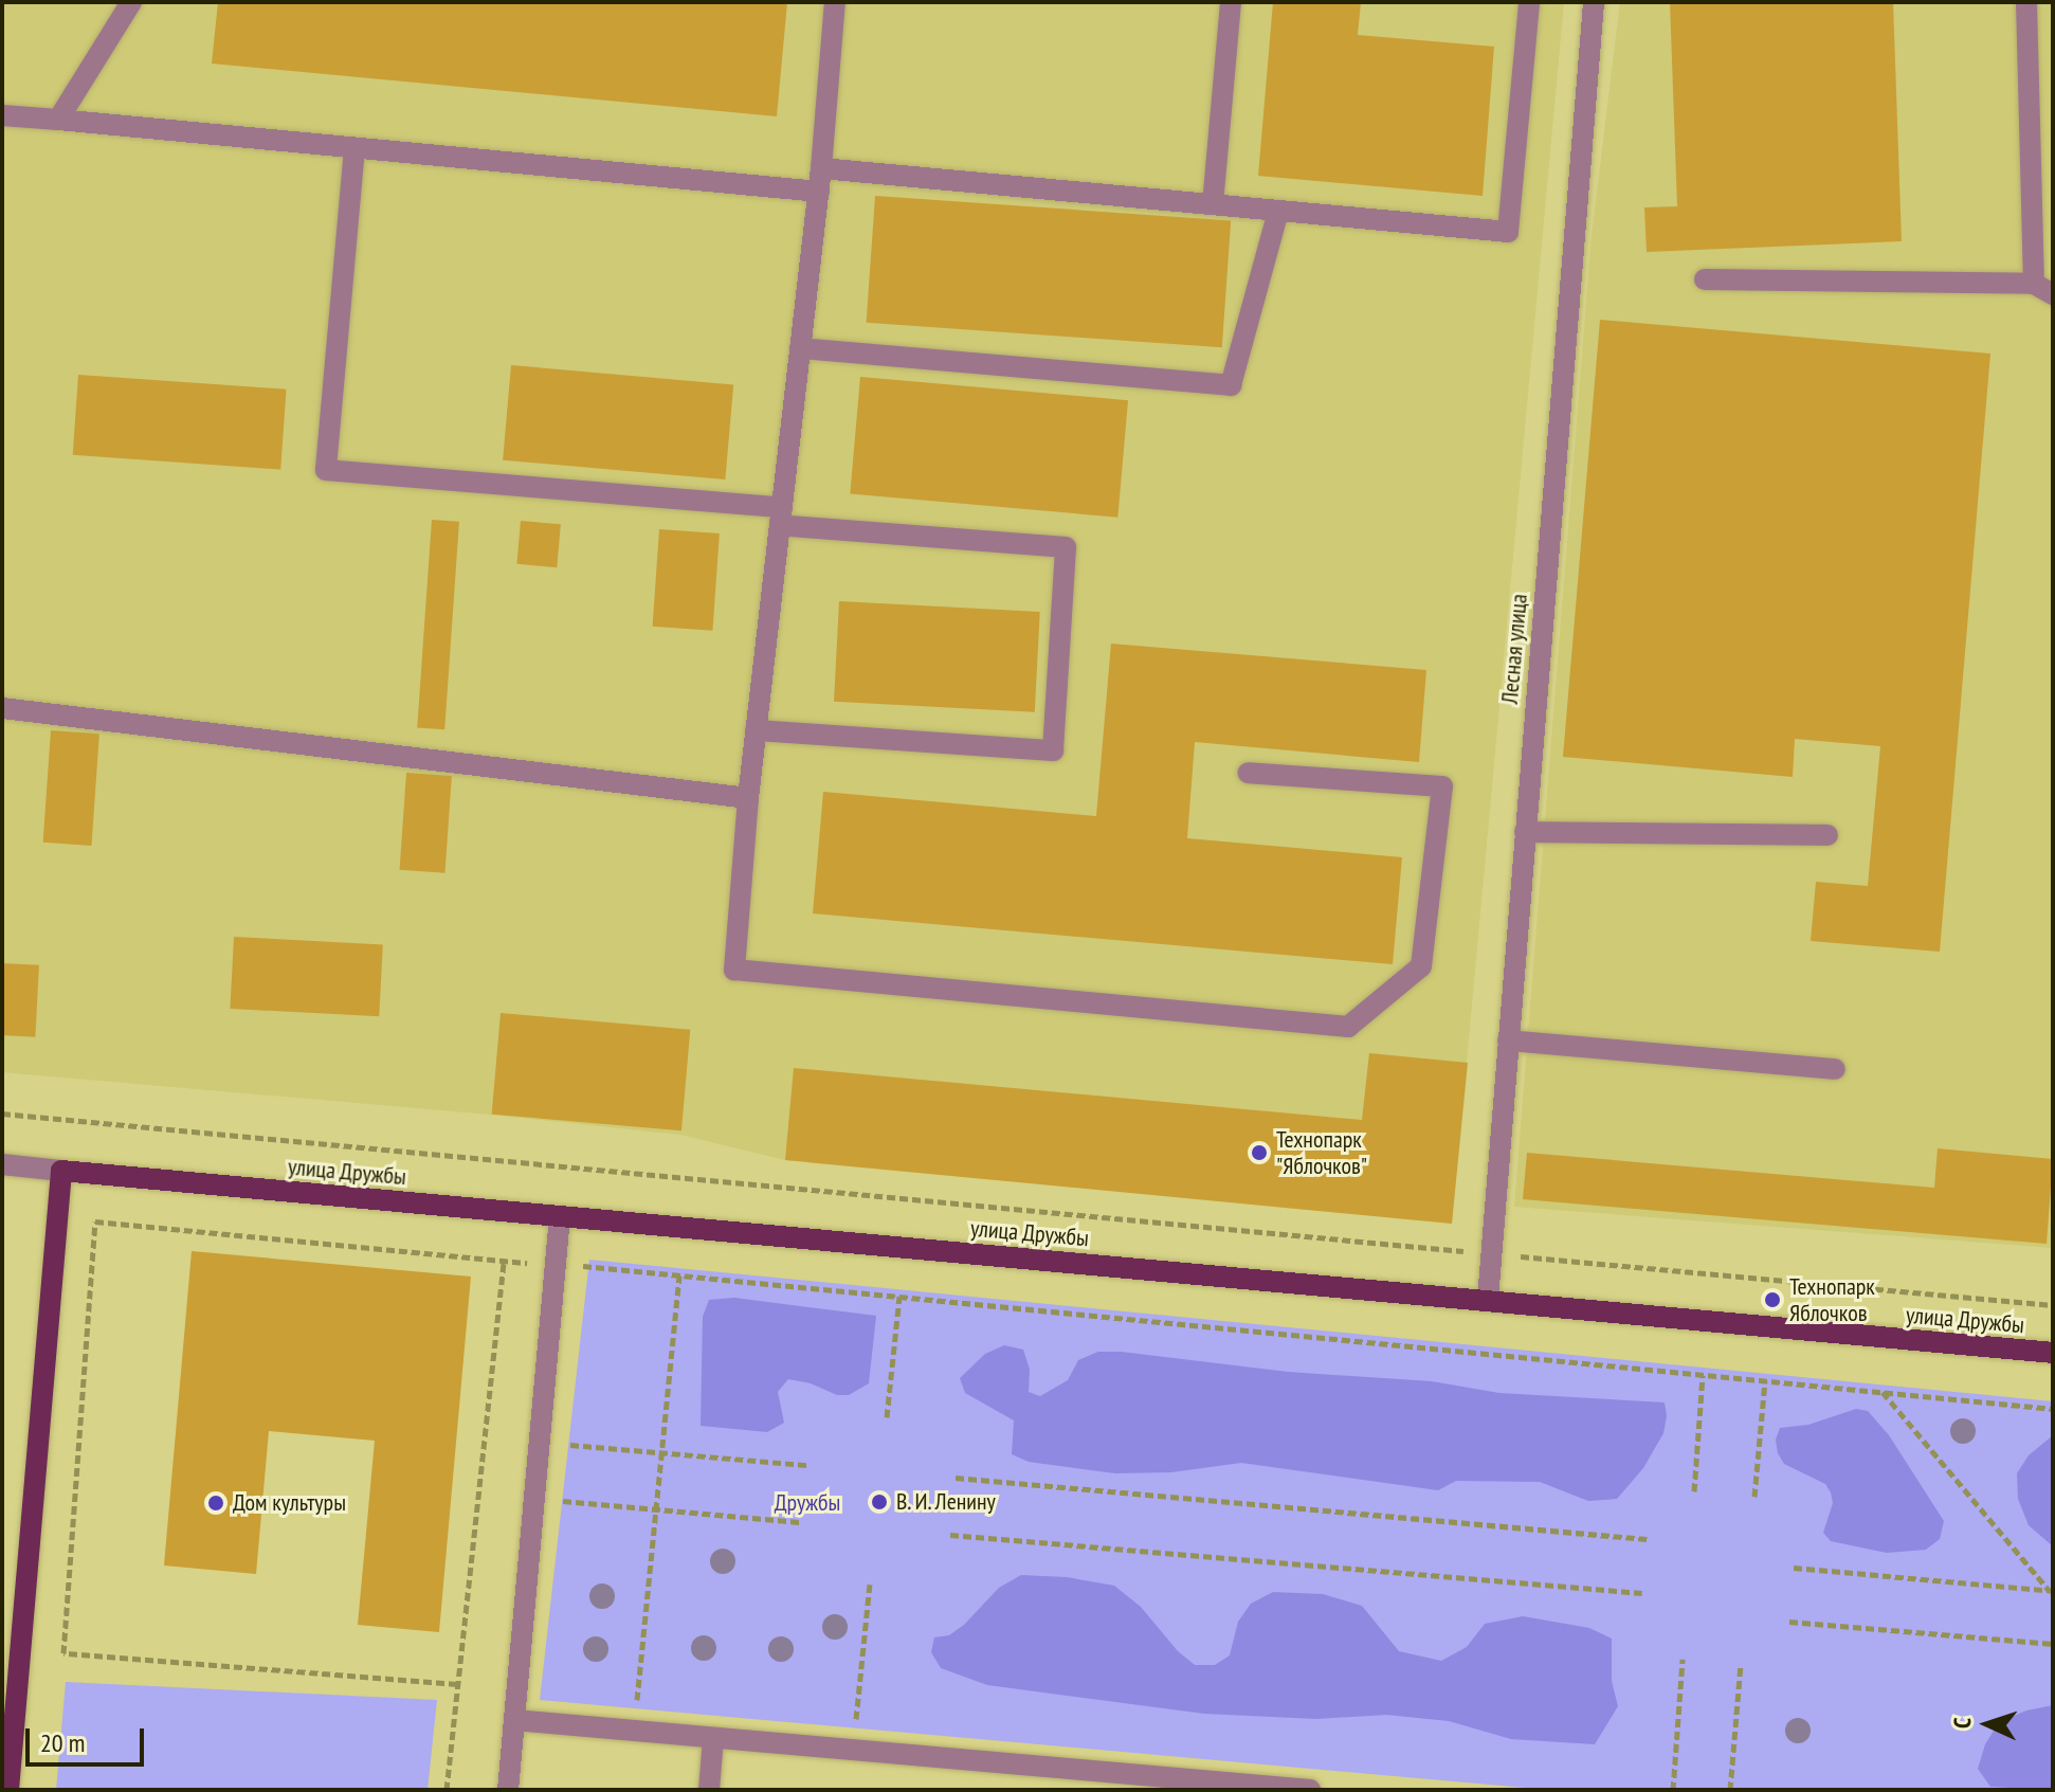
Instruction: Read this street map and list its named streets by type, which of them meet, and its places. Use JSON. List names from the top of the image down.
{
  "streets": {
    "main road": ["улица Дружбы"],
    "street": ["Лесная улица"]
  },
  "crossings": [
    ["Лесная улица", "улица Дружбы"]
  ],
  "parks": ["Дружбы"],
  "places": [
    "Технопарк \"Яблочков\"",
    "Технопарк Яблочков",
    "В. И. Ленину",
    "Дом культуры"
  ],
  "scale_bar": "20 m",
  "north": "left"
}
